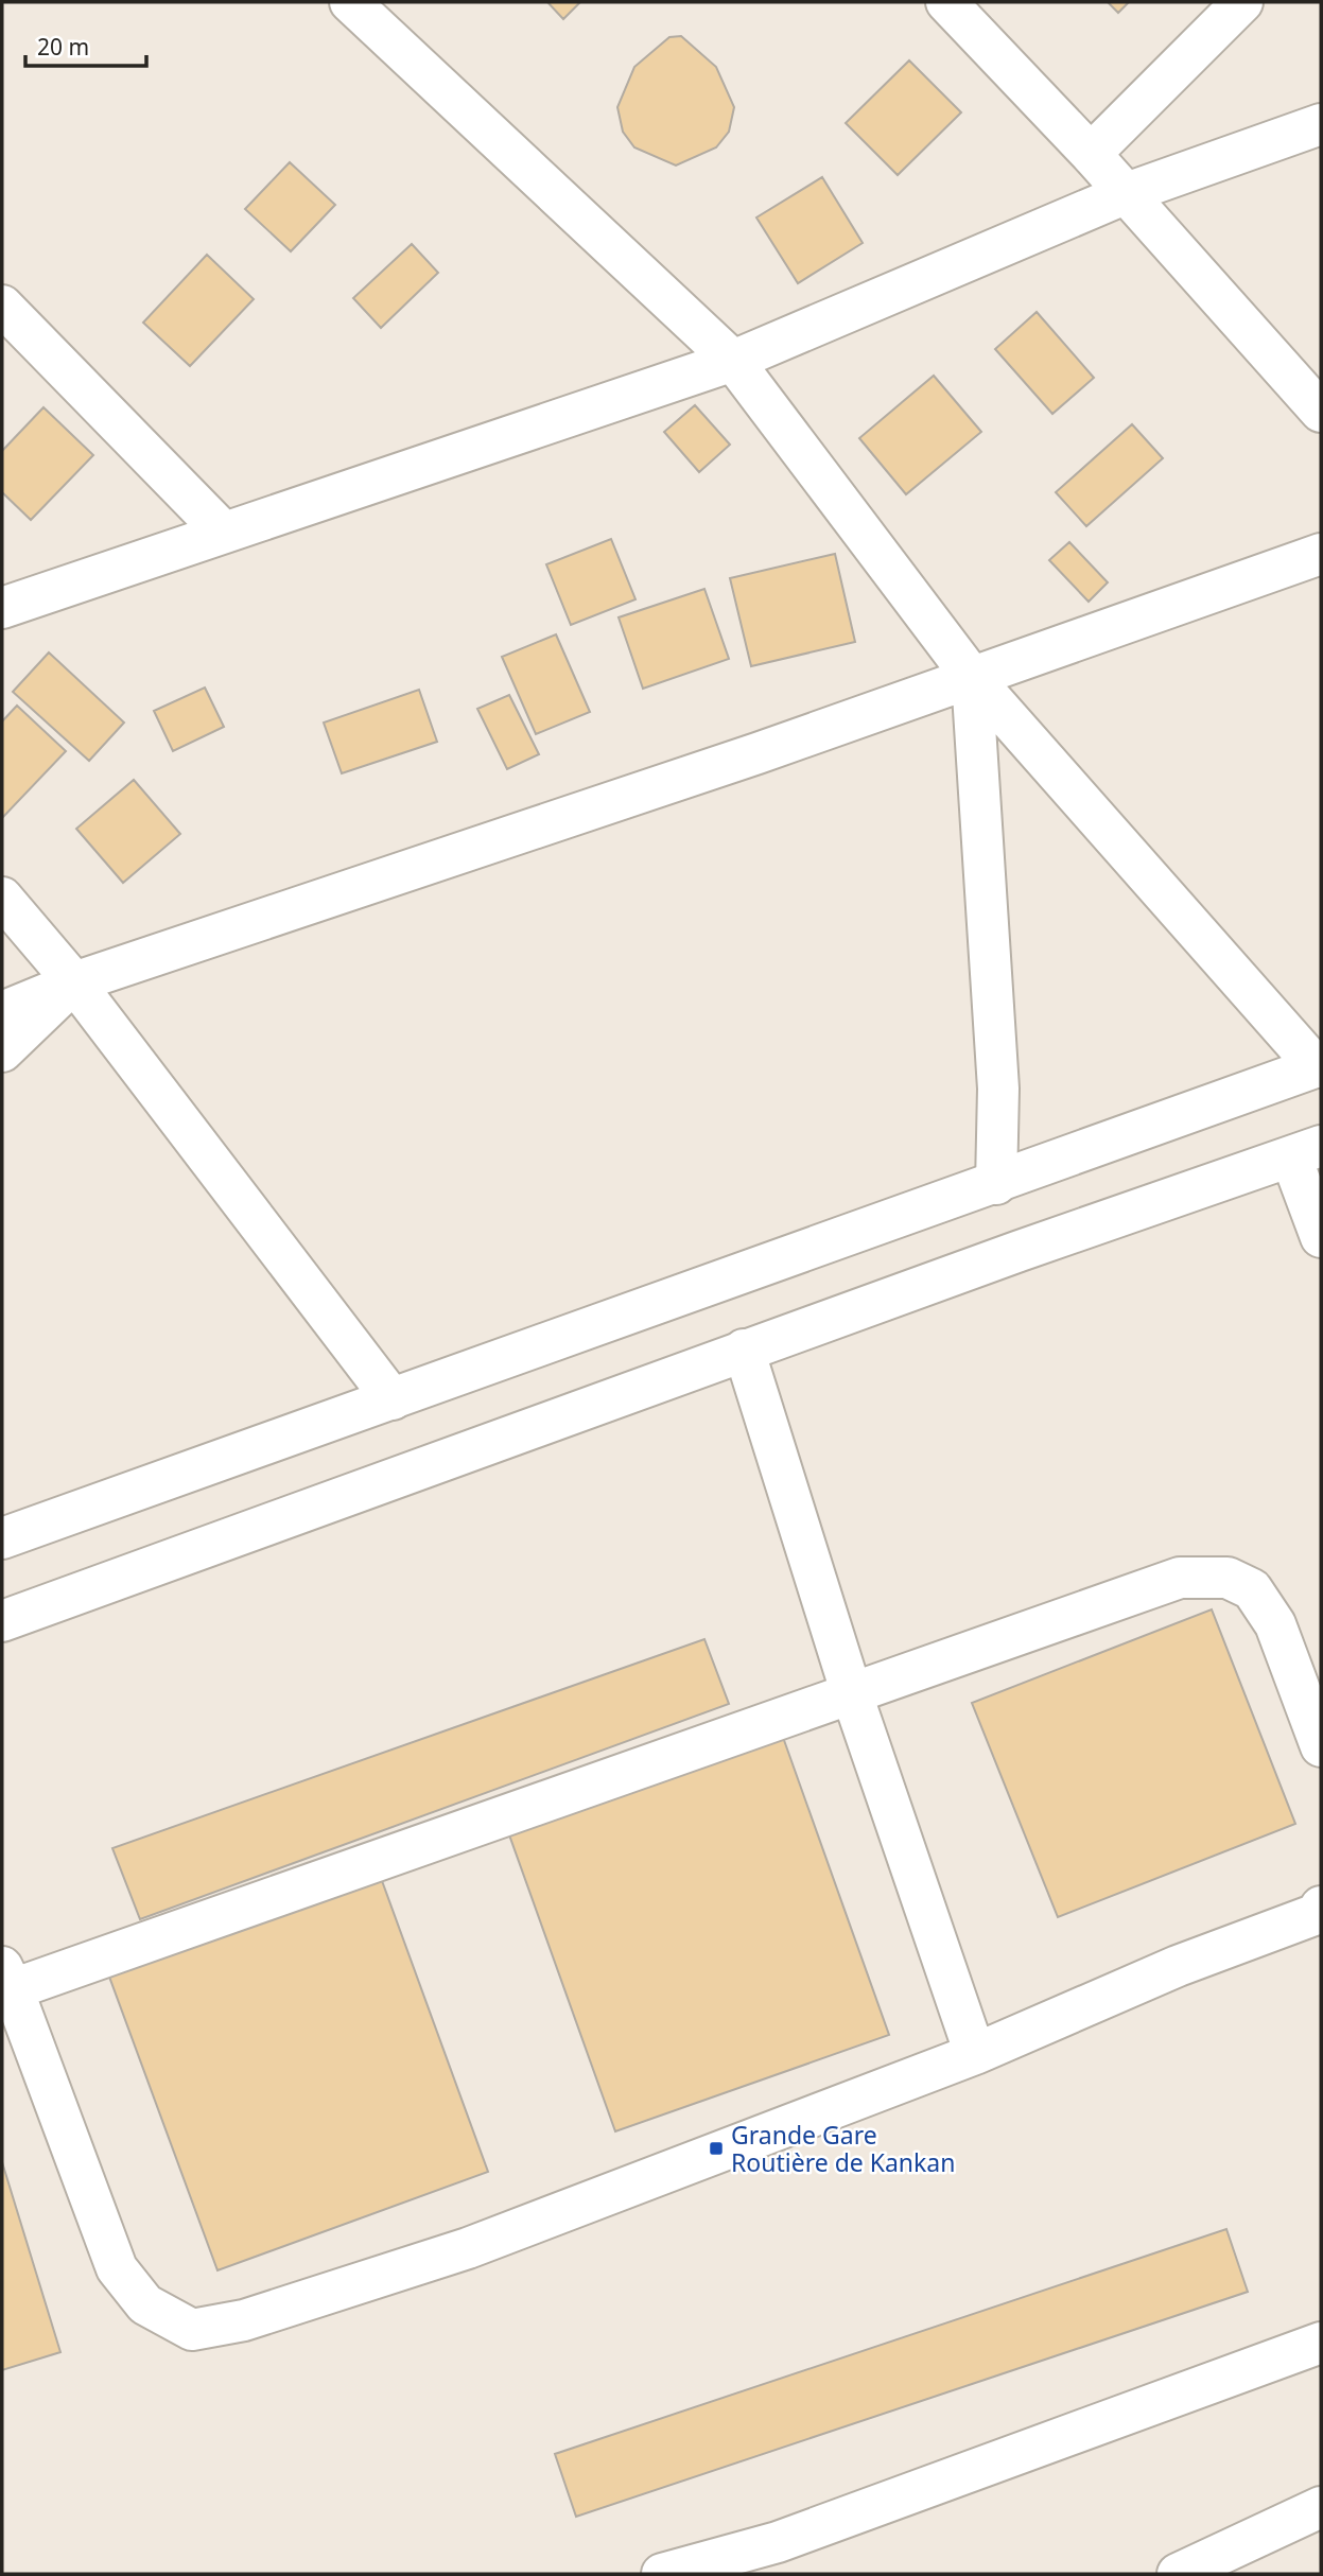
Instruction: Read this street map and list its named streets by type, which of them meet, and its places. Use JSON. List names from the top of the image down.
{
  "places": {
    "transit": ["Grande Gare Routière de Kankan"]
  },
  "scale_bar": "20 m"
}
